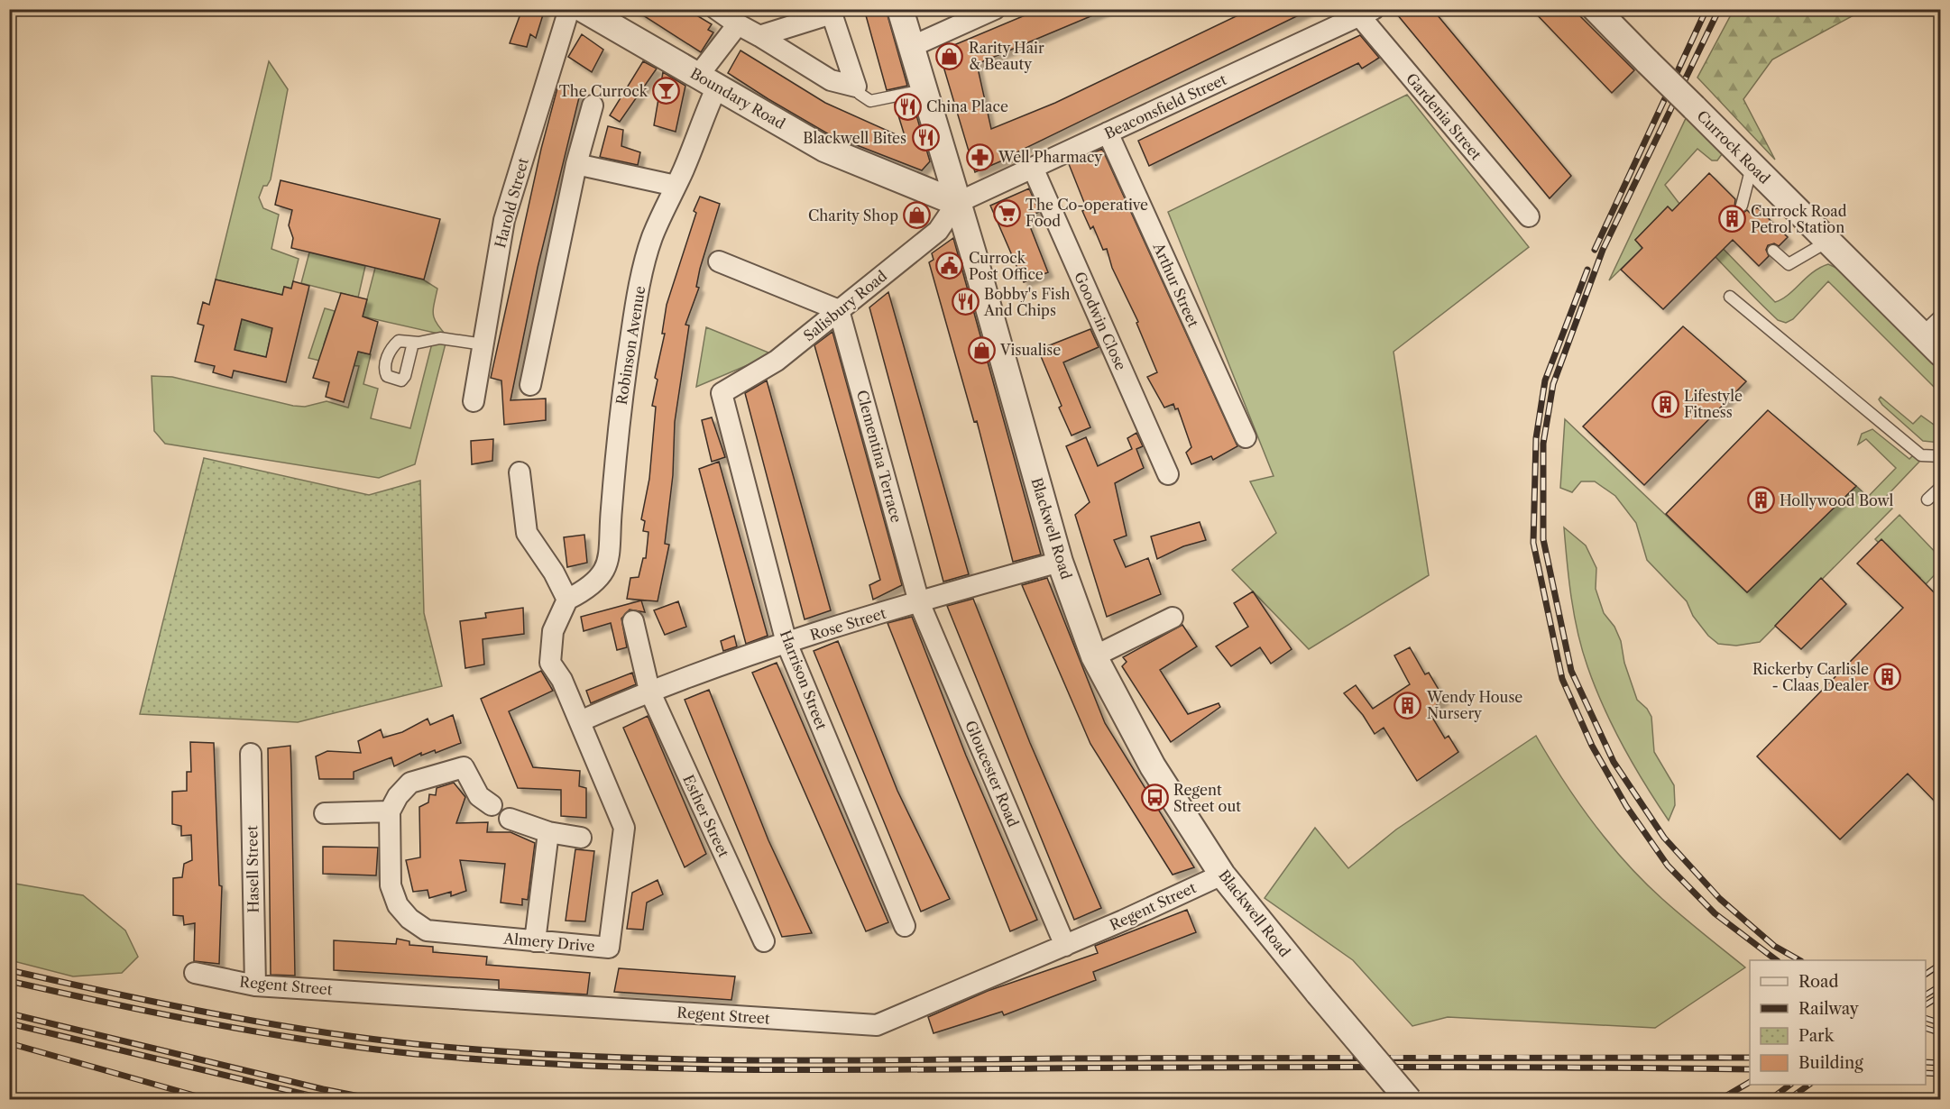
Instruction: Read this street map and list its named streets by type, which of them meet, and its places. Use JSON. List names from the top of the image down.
{
  "streets": {
    "street": [
      "Boundary Road",
      "Beaconsfield Street",
      "Gardenia Street",
      "Currock Road",
      "Harold Street",
      "Arthur Street",
      "Salisbury Road",
      "Goodwin Close",
      "Robinson Avenue",
      "Clementina Terrace",
      "Blackwell Road",
      "Rose Street",
      "Harrison Street",
      "Gloucester Road",
      "Esther Street",
      "Hasell Street",
      "Regent Street",
      "Almery Drive"
    ]
  },
  "crossings": [
    ["Boundary Road", "Beaconsfield Street"],
    ["Boundary Road", "Harold Street"],
    ["Boundary Road", "Salisbury Road"],
    ["Boundary Road", "Robinson Avenue"],
    ["Boundary Road", "Blackwell Road"],
    ["Beaconsfield Street", "Gardenia Street"],
    ["Beaconsfield Street", "Arthur Street"],
    ["Beaconsfield Street", "Salisbury Road"],
    ["Beaconsfield Street", "Goodwin Close"],
    ["Beaconsfield Street", "Blackwell Road"],
    ["Salisbury Road", "Clementina Terrace"],
    ["Salisbury Road", "Blackwell Road"],
    ["Salisbury Road", "Harrison Street"],
    ["Robinson Avenue", "Almery Drive"],
    ["Clementina Terrace", "Rose Street"],
    ["Clementina Terrace", "Gloucester Road"],
    ["Blackwell Road", "Rose Street"],
    ["Blackwell Road", "Regent Street"],
    ["Rose Street", "Harrison Street"],
    ["Rose Street", "Gloucester Road"],
    ["Rose Street", "Esther Street"],
    ["Rose Street", "Almery Drive"],
    ["Gloucester Road", "Regent Street"],
    ["Hasell Street", "Regent Street"]
  ],
  "places": {
    "shop": ["Rarity Hair & Beauty", "Charity Shop", "Visualise"],
    "bar": ["The Currock"],
    "restaurant": ["China Place", "Blackwell Bites", "Bobby's Fish And Chips"],
    "pharmacy": ["Well Pharmacy"],
    "supermarket": ["The Co-operative Food"],
    "building": [
      "Currock Road Petrol Station",
      "Lifestyle Fitness",
      "Hollywood Bowl",
      "Rickerby Carlisle - Claas Dealer",
      "Wendy House Nursery"
    ],
    "public building": ["Currock Post Office"],
    "bus stop": ["Regent Street out"]
  },
  "legend": [
    "Road",
    "Railway",
    "Park",
    "Building"
  ]
}
